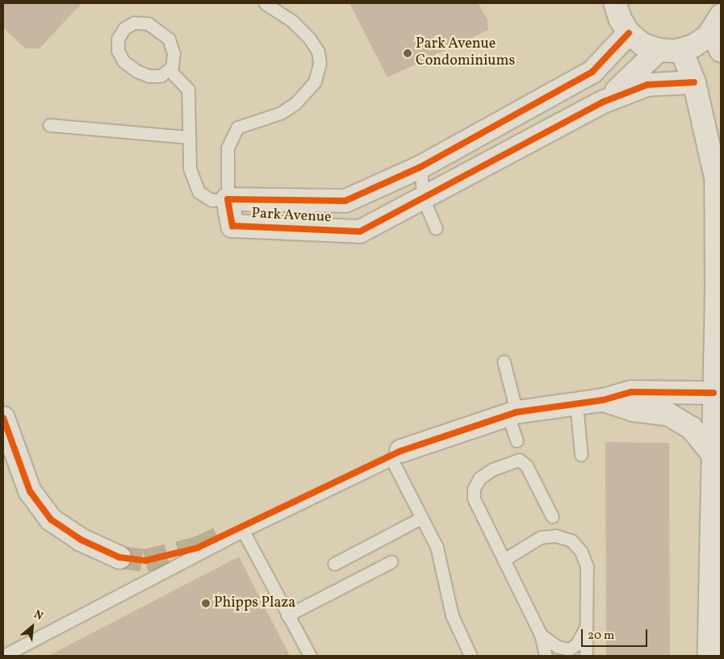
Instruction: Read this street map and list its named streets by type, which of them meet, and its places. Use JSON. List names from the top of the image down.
{
  "streets": {
    "street": ["Park Avenue"]
  },
  "places": ["Park Avenue Condominiums", "Phipps Plaza"],
  "scale_bar": "20 m",
  "north": "top right"
}
